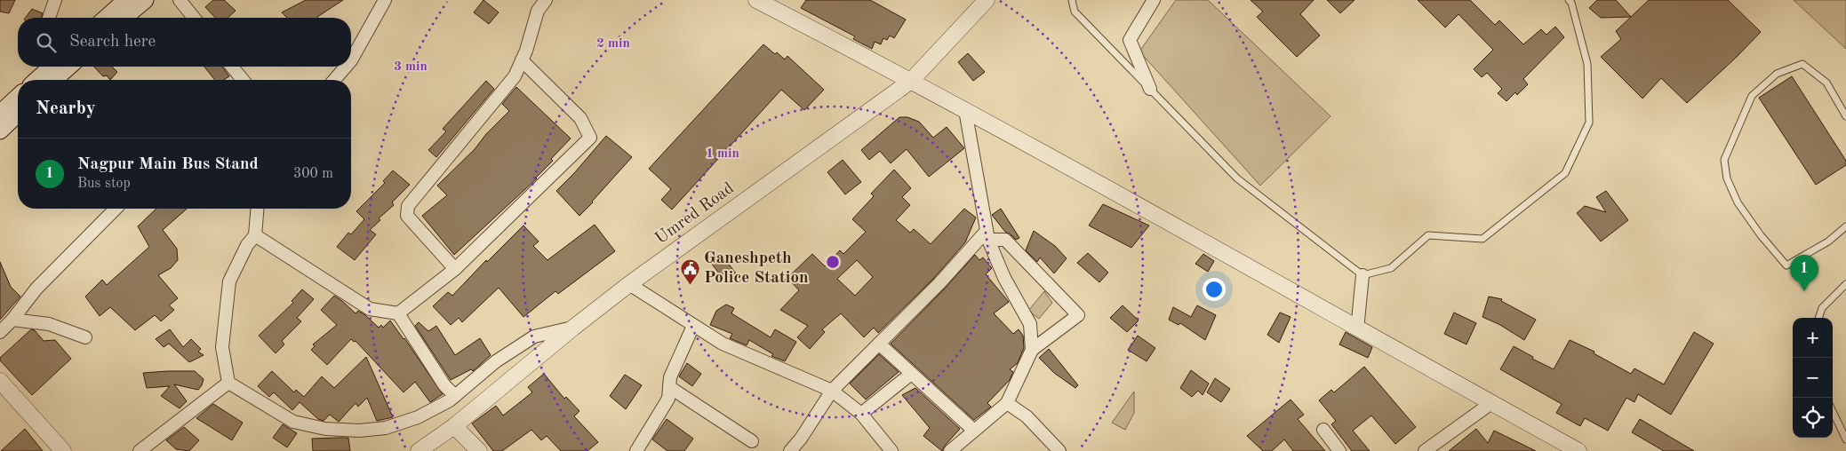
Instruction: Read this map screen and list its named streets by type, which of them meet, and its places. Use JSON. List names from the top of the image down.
{
  "streets": {
    "street": ["Umred Road"]
  },
  "places": {
    "public building": ["Ganeshpeth Police Station"]
  },
  "page": {
    "search": "Search here",
    "heading": "Nearby",
    "list": [
      {
        "mark": "1",
        "name": "Nagpur Main Bus Stand",
        "note": "Bus stop",
        "value": "300 m"
      }
    ],
    "pins": "1",
    "map_buttons": ["+", "−"]
  },
  "rings": ["2 min", "3 min", "1 min"]
}
